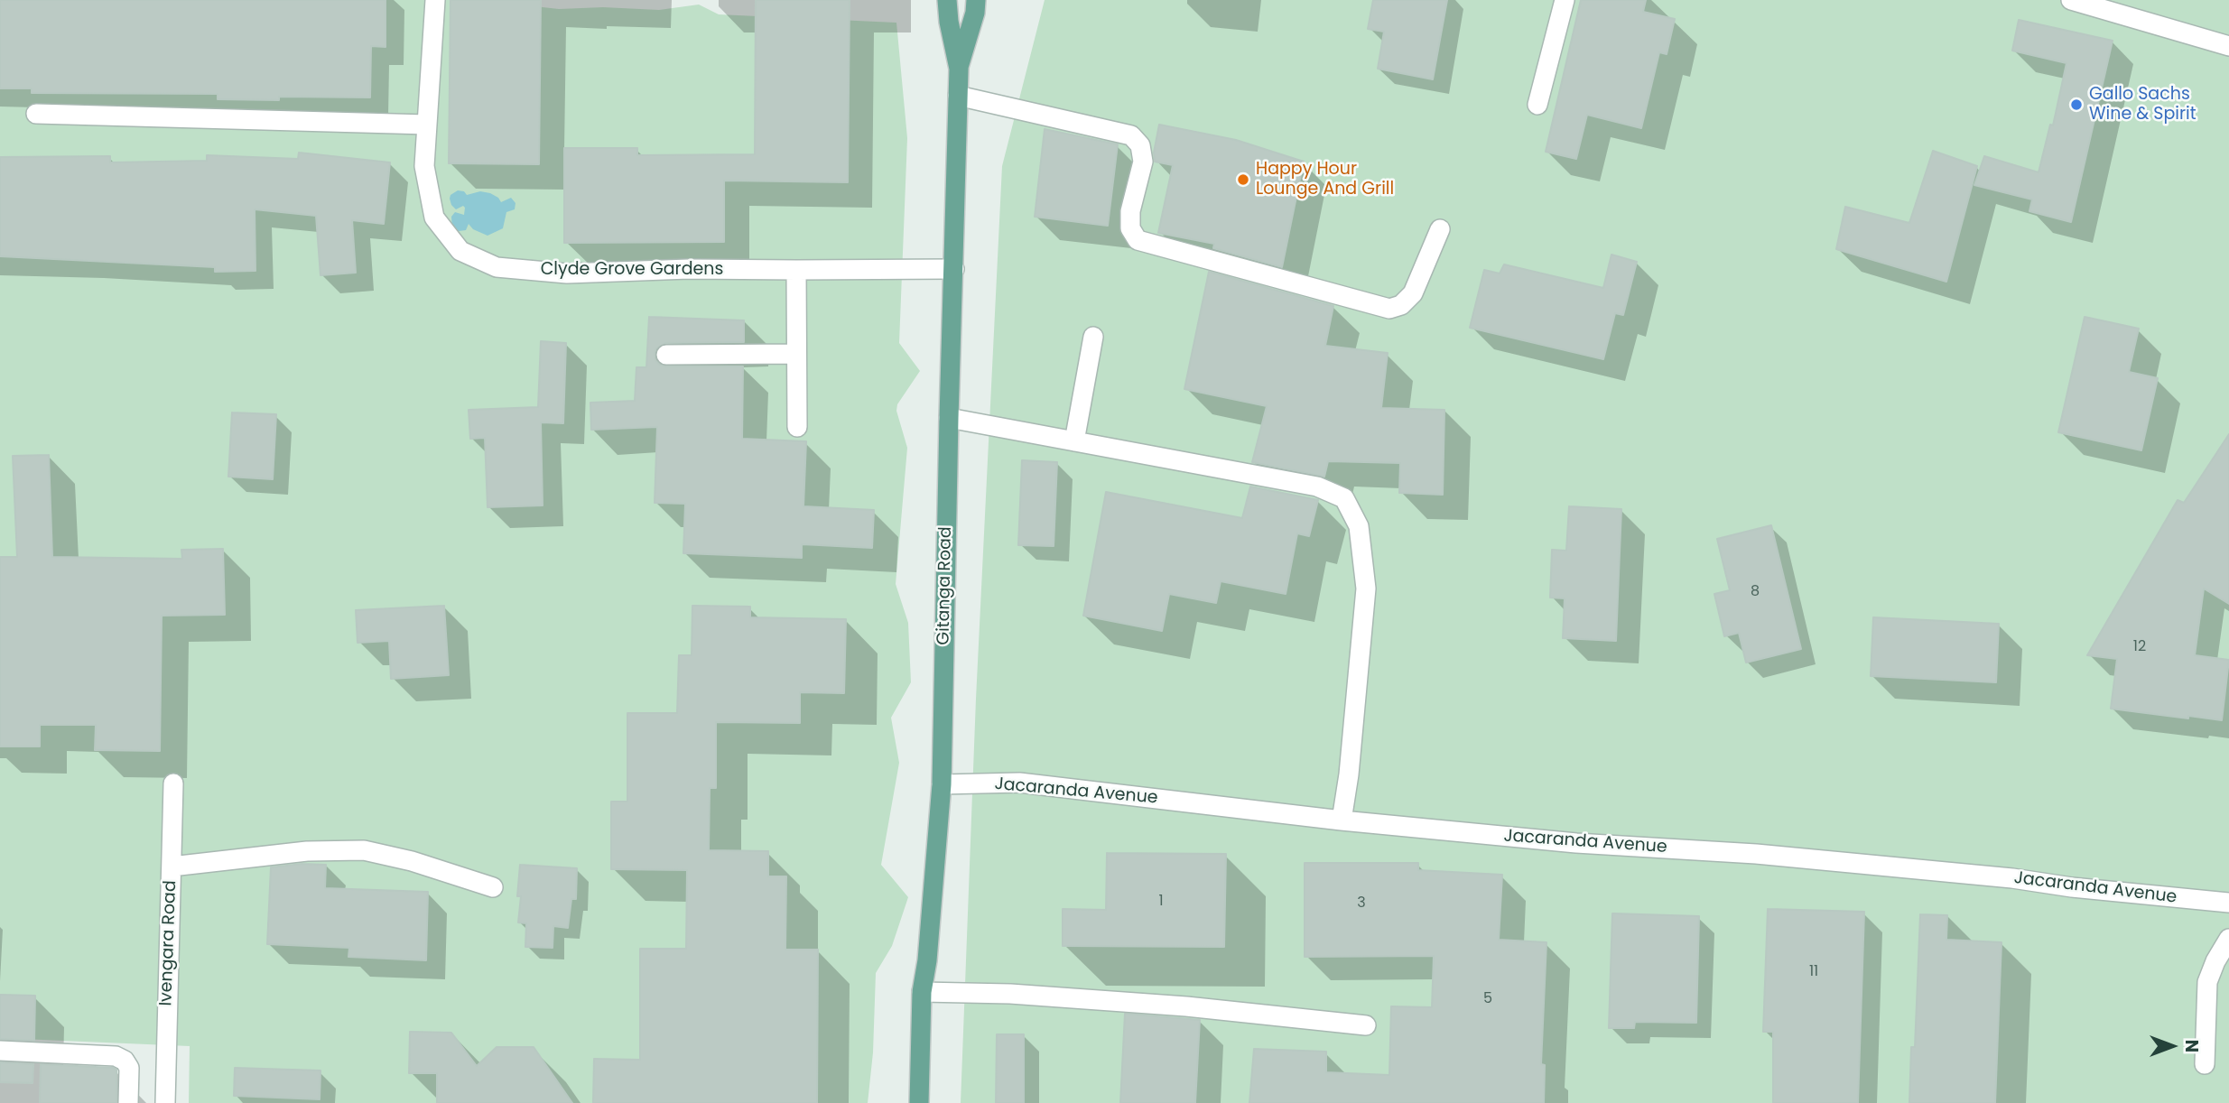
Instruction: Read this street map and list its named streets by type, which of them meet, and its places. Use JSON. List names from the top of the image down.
{
  "streets": {
    "main road": ["Gitanga Road"],
    "street": ["Clyde Grove Gardens", "Jacaranda Avenue", "Ivengara Road"]
  },
  "crossings": [
    ["Clyde Grove Gardens", "Gitanga Road"],
    ["Gitanga Road", "Jacaranda Avenue"]
  ],
  "places": ["Gallo Sachs Wine & Spirit", "Happy Hour Lounge And Grill"],
  "house_numbers": [
    "8",
    "12",
    "1",
    "3",
    "11",
    "5"
  ],
  "north": "right"
}
